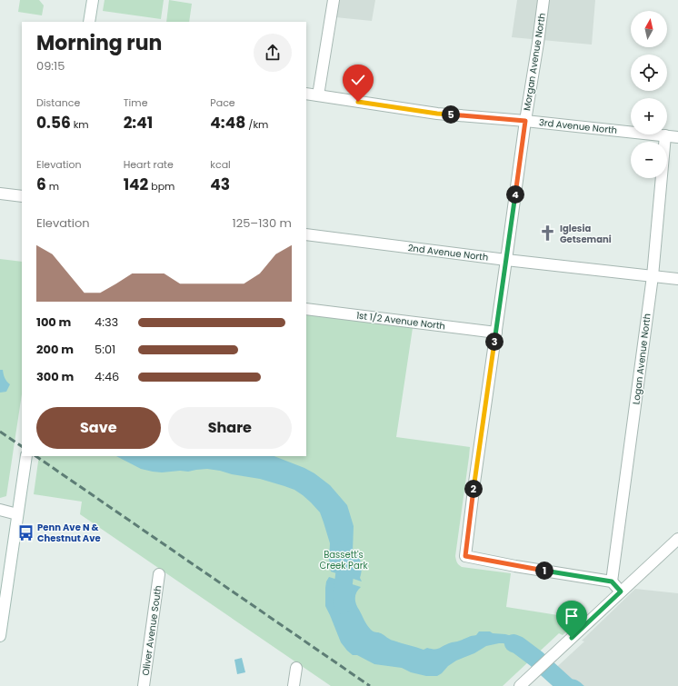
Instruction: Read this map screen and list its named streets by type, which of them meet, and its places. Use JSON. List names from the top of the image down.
{
  "streets": {
    "street": [
      "Morgan Avenue North",
      "3rd Avenue North",
      "2nd Avenue North",
      "1st 1/2 Avenue North",
      "Logan Avenue North",
      "Oliver Avenue South"
    ]
  },
  "crossings": [
    ["Morgan Avenue North", "3rd Avenue North"],
    ["Morgan Avenue North", "2nd Avenue North"],
    ["Morgan Avenue North", "1st 1/2 Avenue North"],
    ["Morgan Avenue North", "Logan Avenue North"],
    ["3rd Avenue North", "Logan Avenue North"],
    ["2nd Avenue North", "Logan Avenue North"]
  ],
  "parks": ["Bassett's Creek Park"],
  "places": {
    "church": ["Iglesia Getsemani"],
    "bus stop": ["Penn Ave N & Chestnut Ave"]
  },
  "north": "top",
  "page": {
    "map_buttons": ["+", "−"],
    "heading": ["Morning run", "09:15"],
    "stats": [
      ["Distance", "0.56 km"],
      ["Time", "2:41"],
      ["Pace", "4:48 /km"],
      ["Elevation", "6 m"],
      ["Heart rate", "142 bpm"],
      ["kcal", "43"]
    ],
    "pins": [
      "5",
      "4",
      "3",
      "2",
      "1"
    ],
    "chart": ["Elevation", "125–130 m"],
    "list": [
      {
        "name": "100 m",
        "note": "4:33"
      },
      {
        "name": "200 m",
        "note": "5:01"
      },
      {
        "name": "300 m",
        "note": "4:46"
      }
    ],
    "buttons": ["Save", "Share"]
  }
}
